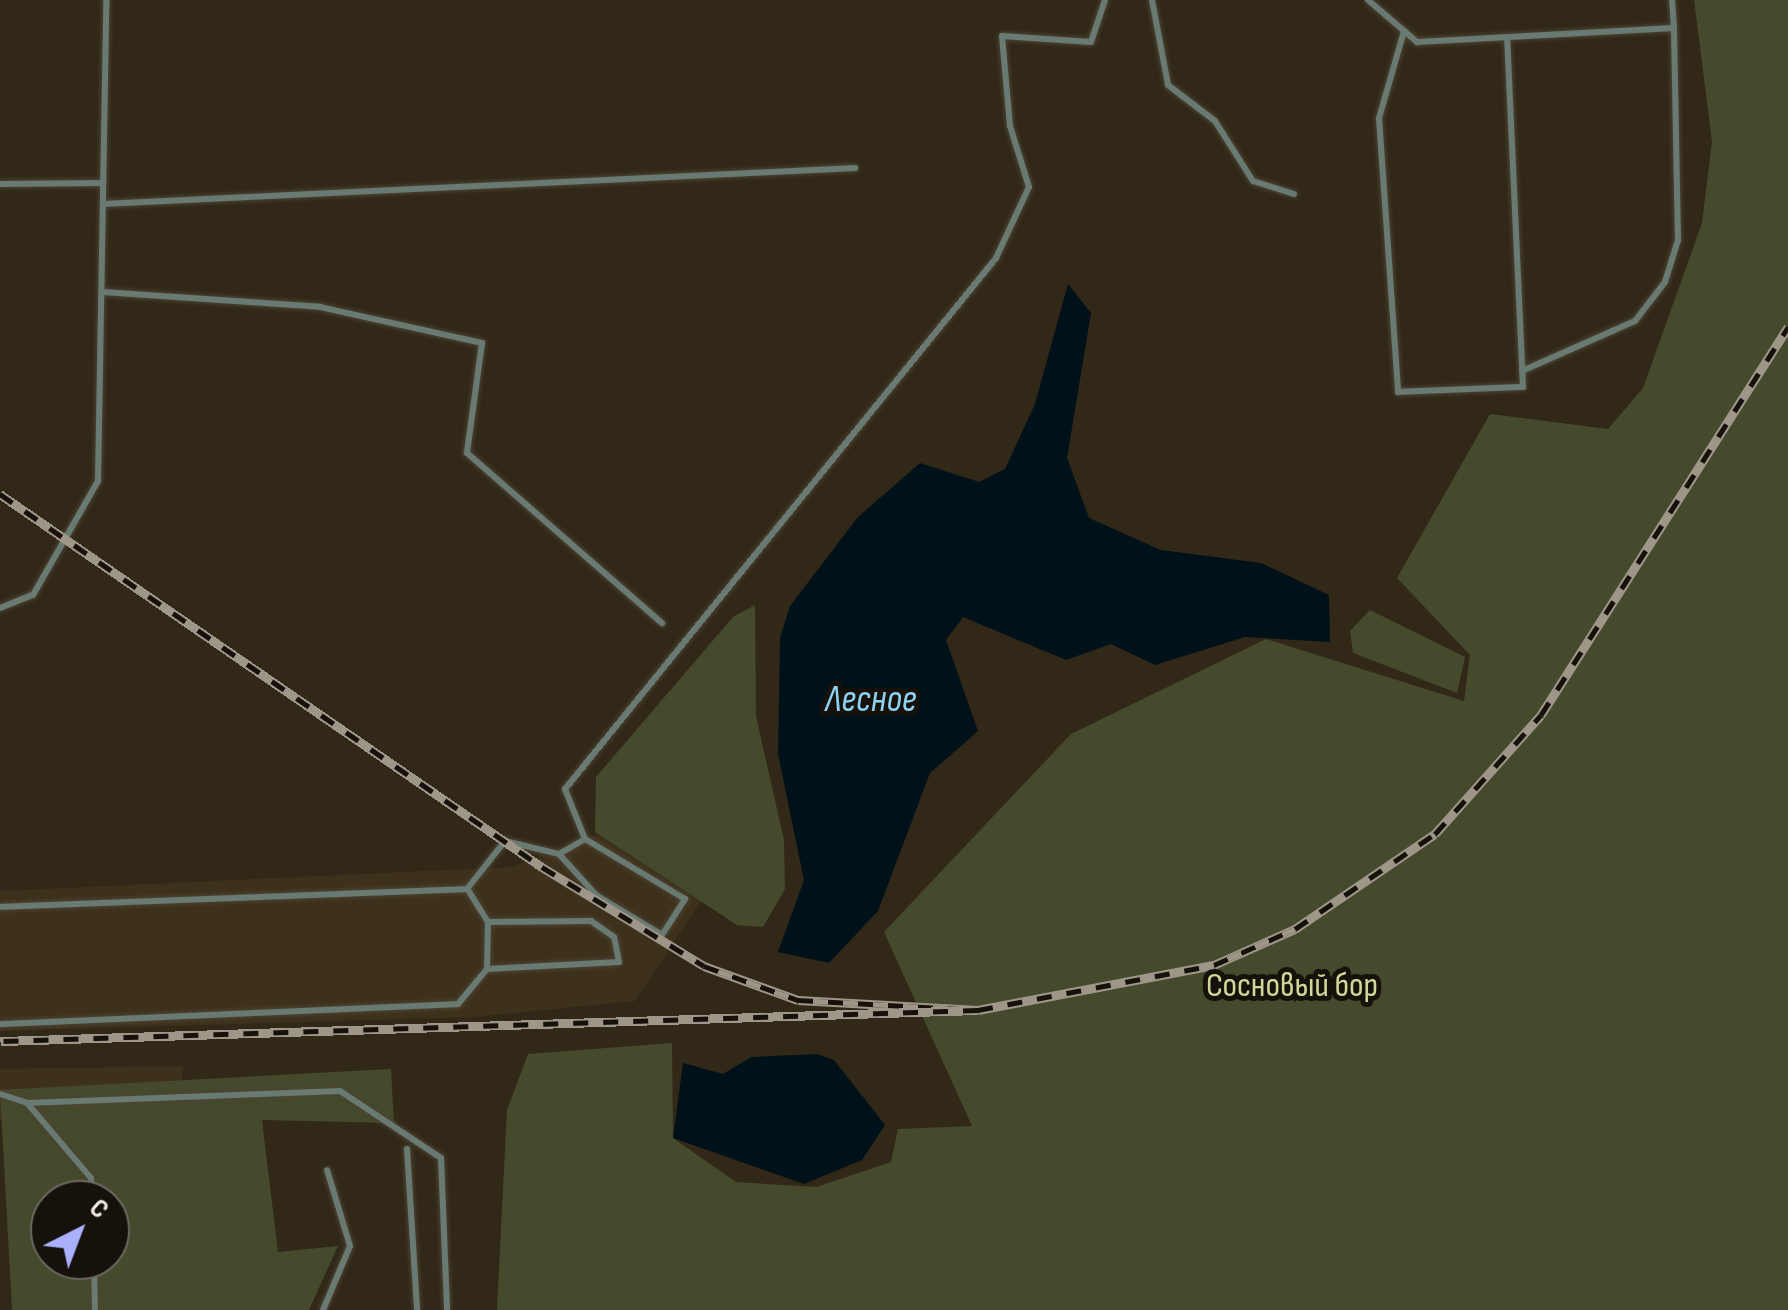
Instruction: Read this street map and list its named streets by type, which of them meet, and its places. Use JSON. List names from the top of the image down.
{
  "water": ["Лесное"],
  "parks": ["Сосновый бор"],
  "north": "top right"
}
